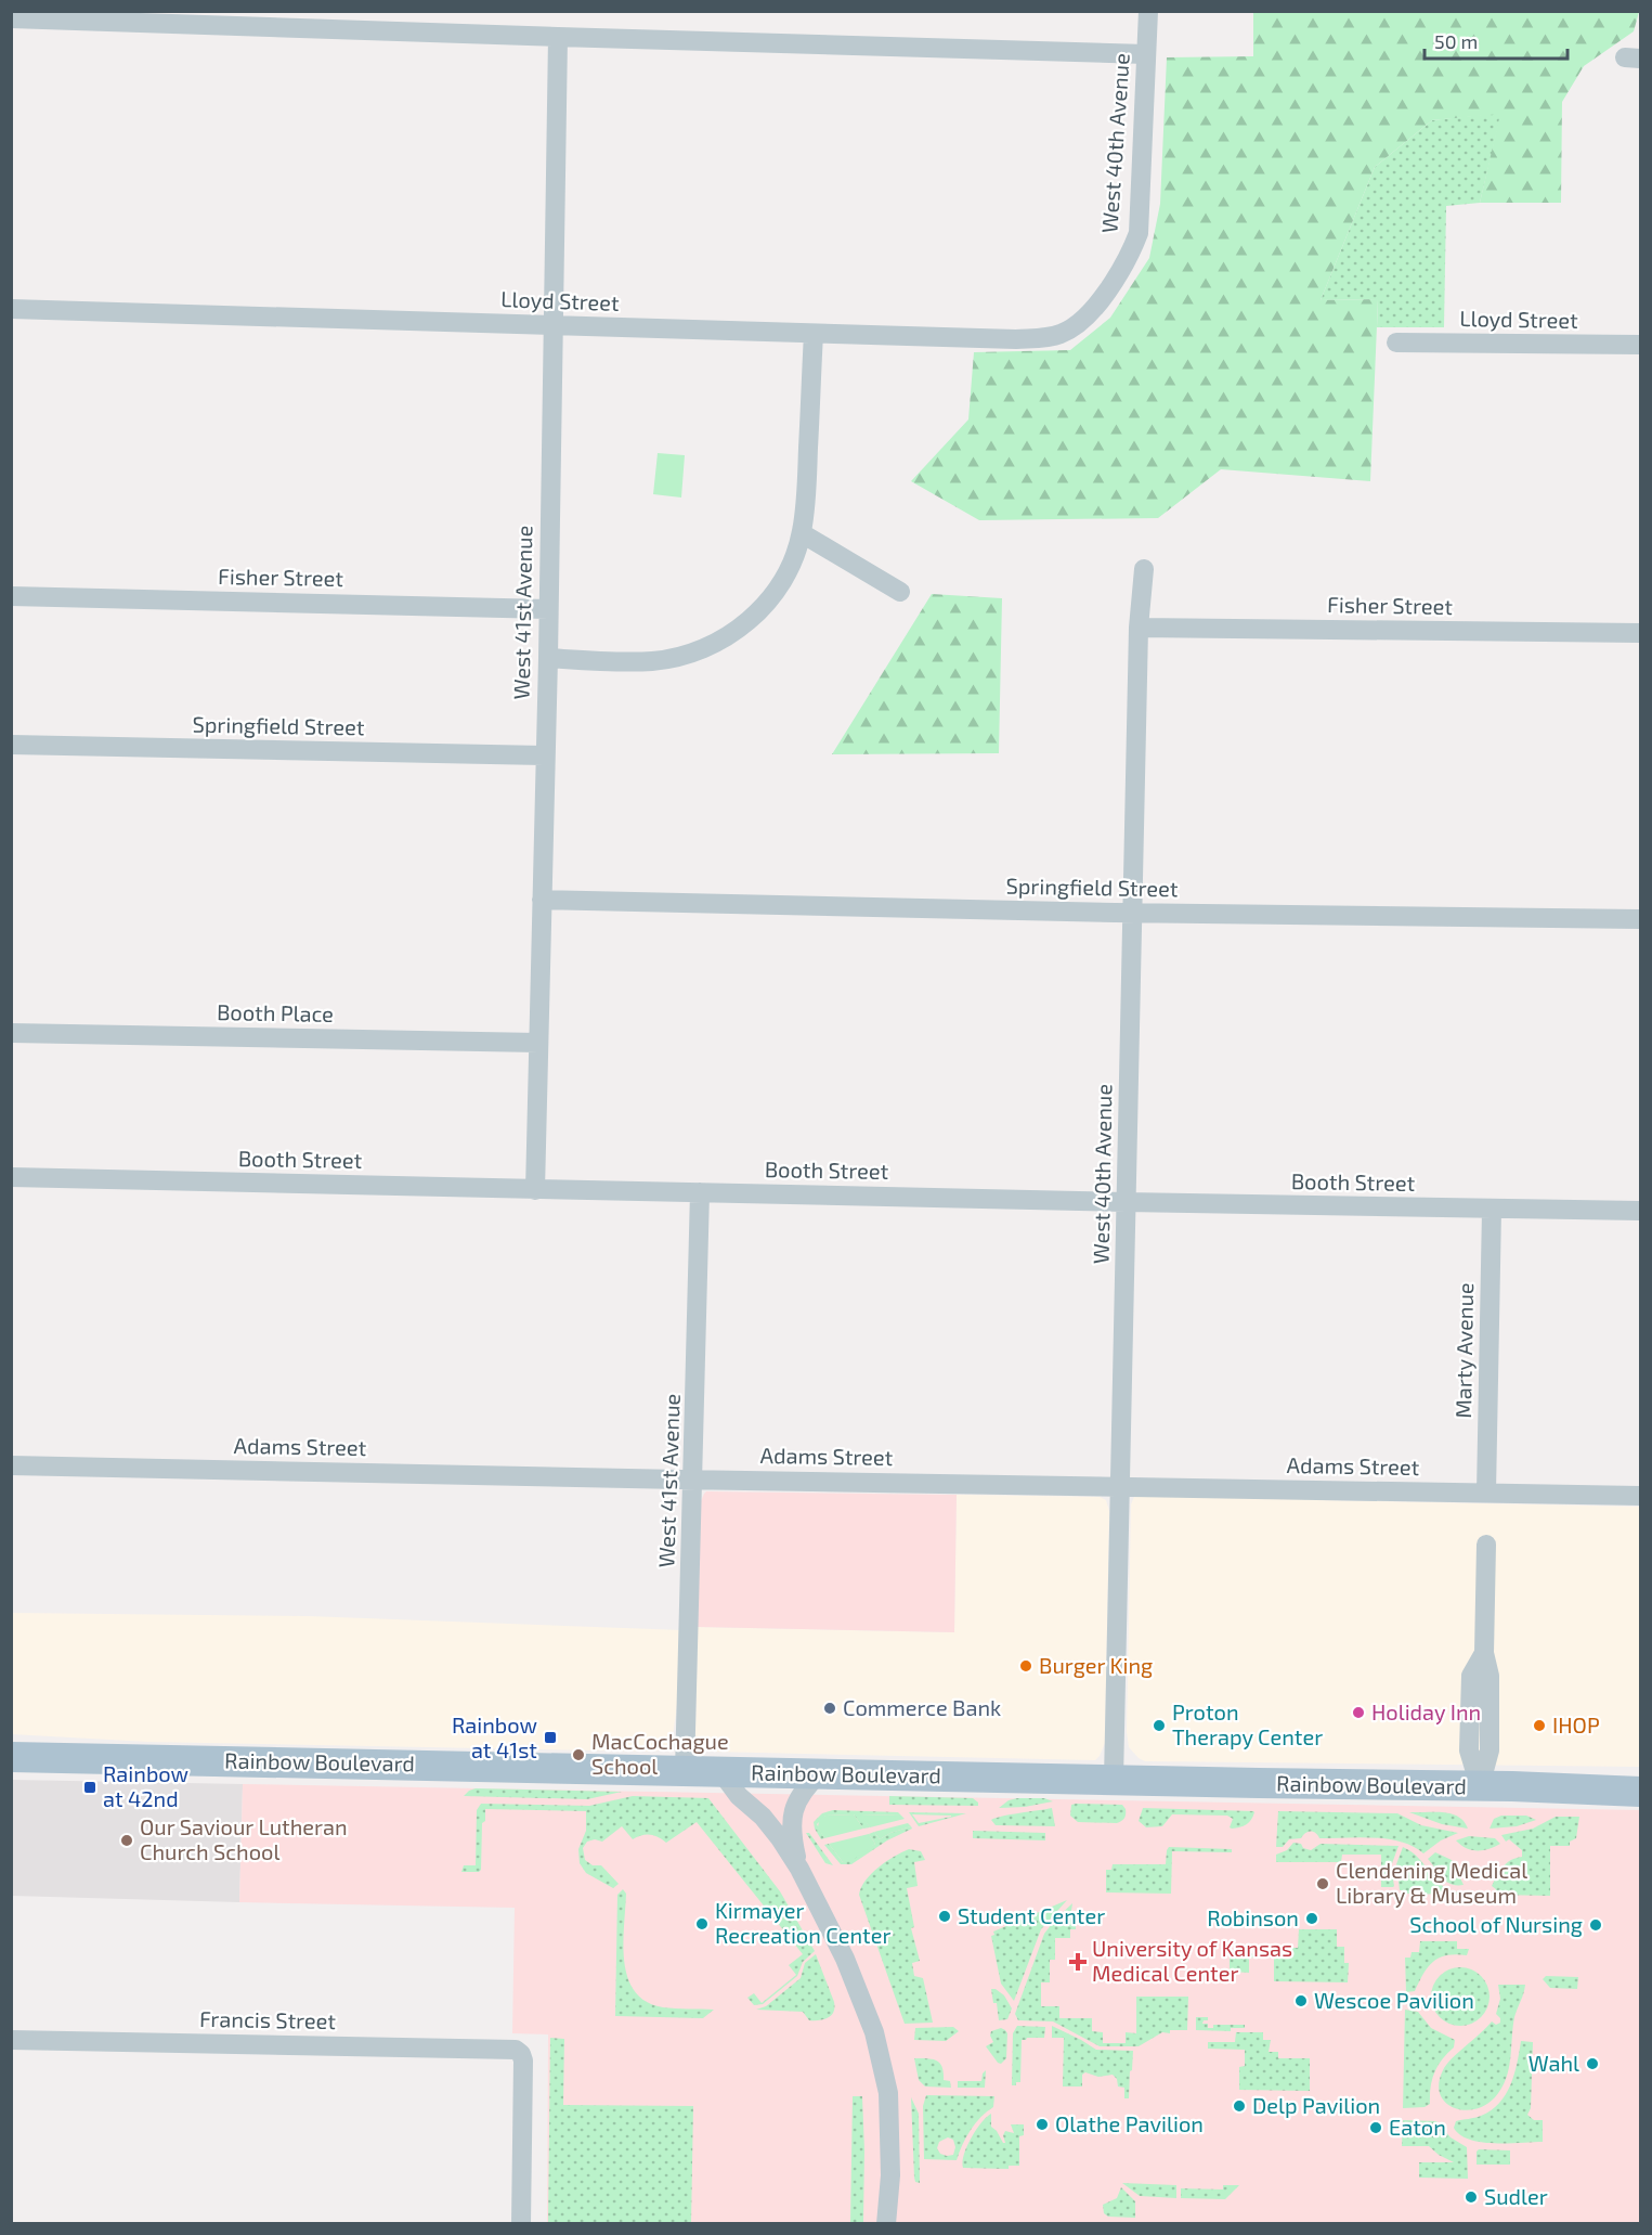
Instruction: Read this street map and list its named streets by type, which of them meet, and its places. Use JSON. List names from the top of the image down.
{
  "streets": {
    "main road": ["Rainbow Boulevard"],
    "street": [
      "West 40th Avenue",
      "Lloyd Street",
      "Fisher Street",
      "West 41st Avenue",
      "Springfield Street",
      "Booth Place",
      "Booth Street",
      "Marty Avenue",
      "Adams Street",
      "Francis Street"
    ]
  },
  "crossings": [
    ["West 40th Avenue", "Lloyd Street"],
    ["West 40th Avenue", "Fisher Street"],
    ["West 40th Avenue", "Springfield Street"],
    ["West 40th Avenue", "Booth Street"],
    ["West 40th Avenue", "Adams Street"],
    ["West 40th Avenue", "Rainbow Boulevard"],
    ["Lloyd Street", "West 41st Avenue"],
    ["Fisher Street", "West 41st Avenue"],
    ["West 41st Avenue", "Springfield Street"],
    ["West 41st Avenue", "Booth Place"],
    ["West 41st Avenue", "Booth Street"],
    ["West 41st Avenue", "Adams Street"],
    ["West 41st Avenue", "Rainbow Boulevard"],
    ["Booth Street", "Marty Avenue"],
    ["Marty Avenue", "Adams Street"]
  ],
  "places": {
    "other": [
      "Burger King",
      "Commerce Bank",
      "Holiday Inn",
      "Proton Therapy Center",
      "IHOP",
      "MacCochague School",
      "Our Saviour Lutheran Church School",
      "Clendening Medical Library & Museum",
      "Student Center",
      "Robinson",
      "Kirmayer Recreation Center",
      "School of Nursing",
      "Wescoe Pavilion",
      "Wahl",
      "Delp Pavilion",
      "Olathe Pavilion",
      "Eaton",
      "Sudler"
    ],
    "transit": ["Rainbow at 41st", "Rainbow at 42nd"],
    "health": ["University of Kansas Medical Center"]
  },
  "scale_bar": "50 m"
}
